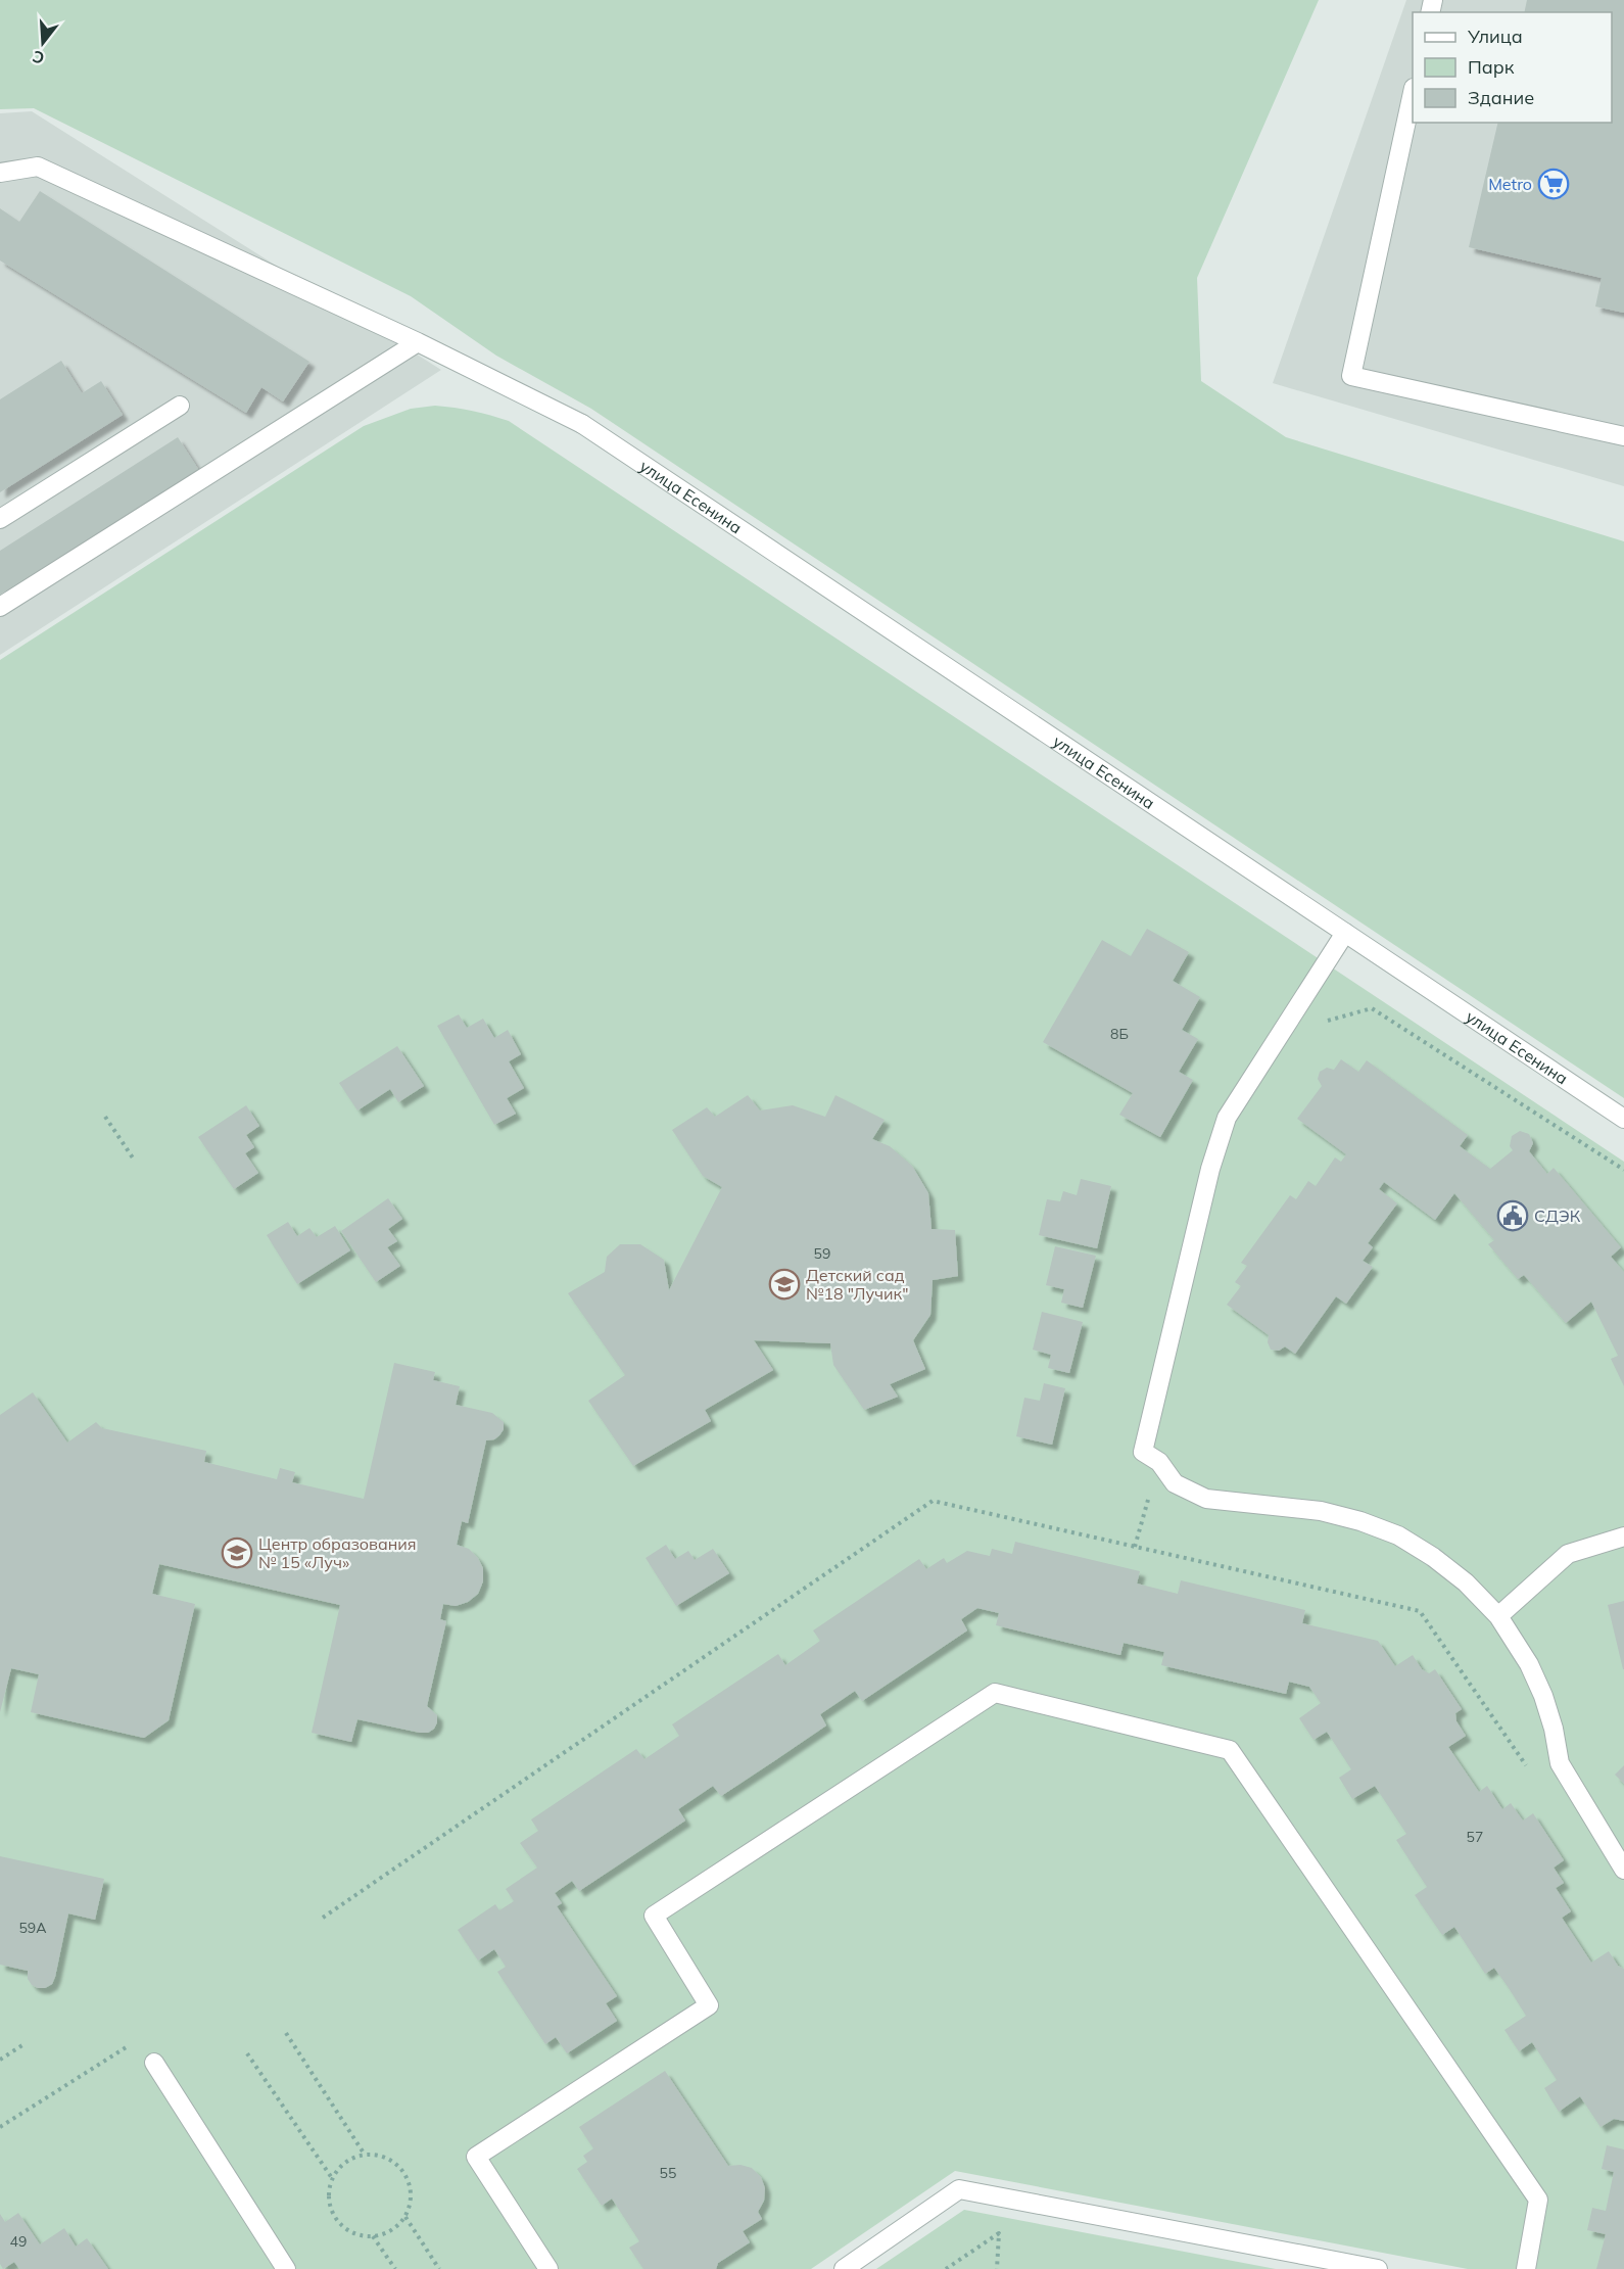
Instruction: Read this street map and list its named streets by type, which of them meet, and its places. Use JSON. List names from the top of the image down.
{
  "streets": {
    "street": ["улица Есенина"]
  },
  "places": {
    "supermarket": ["Metro"],
    "public building": ["СДЭК"],
    "school or university": ["Детский сад №18 \"Лучик\"", "Центр образования № 15 «Луч»"]
  },
  "house_numbers": [
    "8Б",
    "59",
    "57",
    "59А",
    "55",
    "49"
  ],
  "legend": ["Улица", "Парк", "Здание"],
  "north": "bottom"
}
